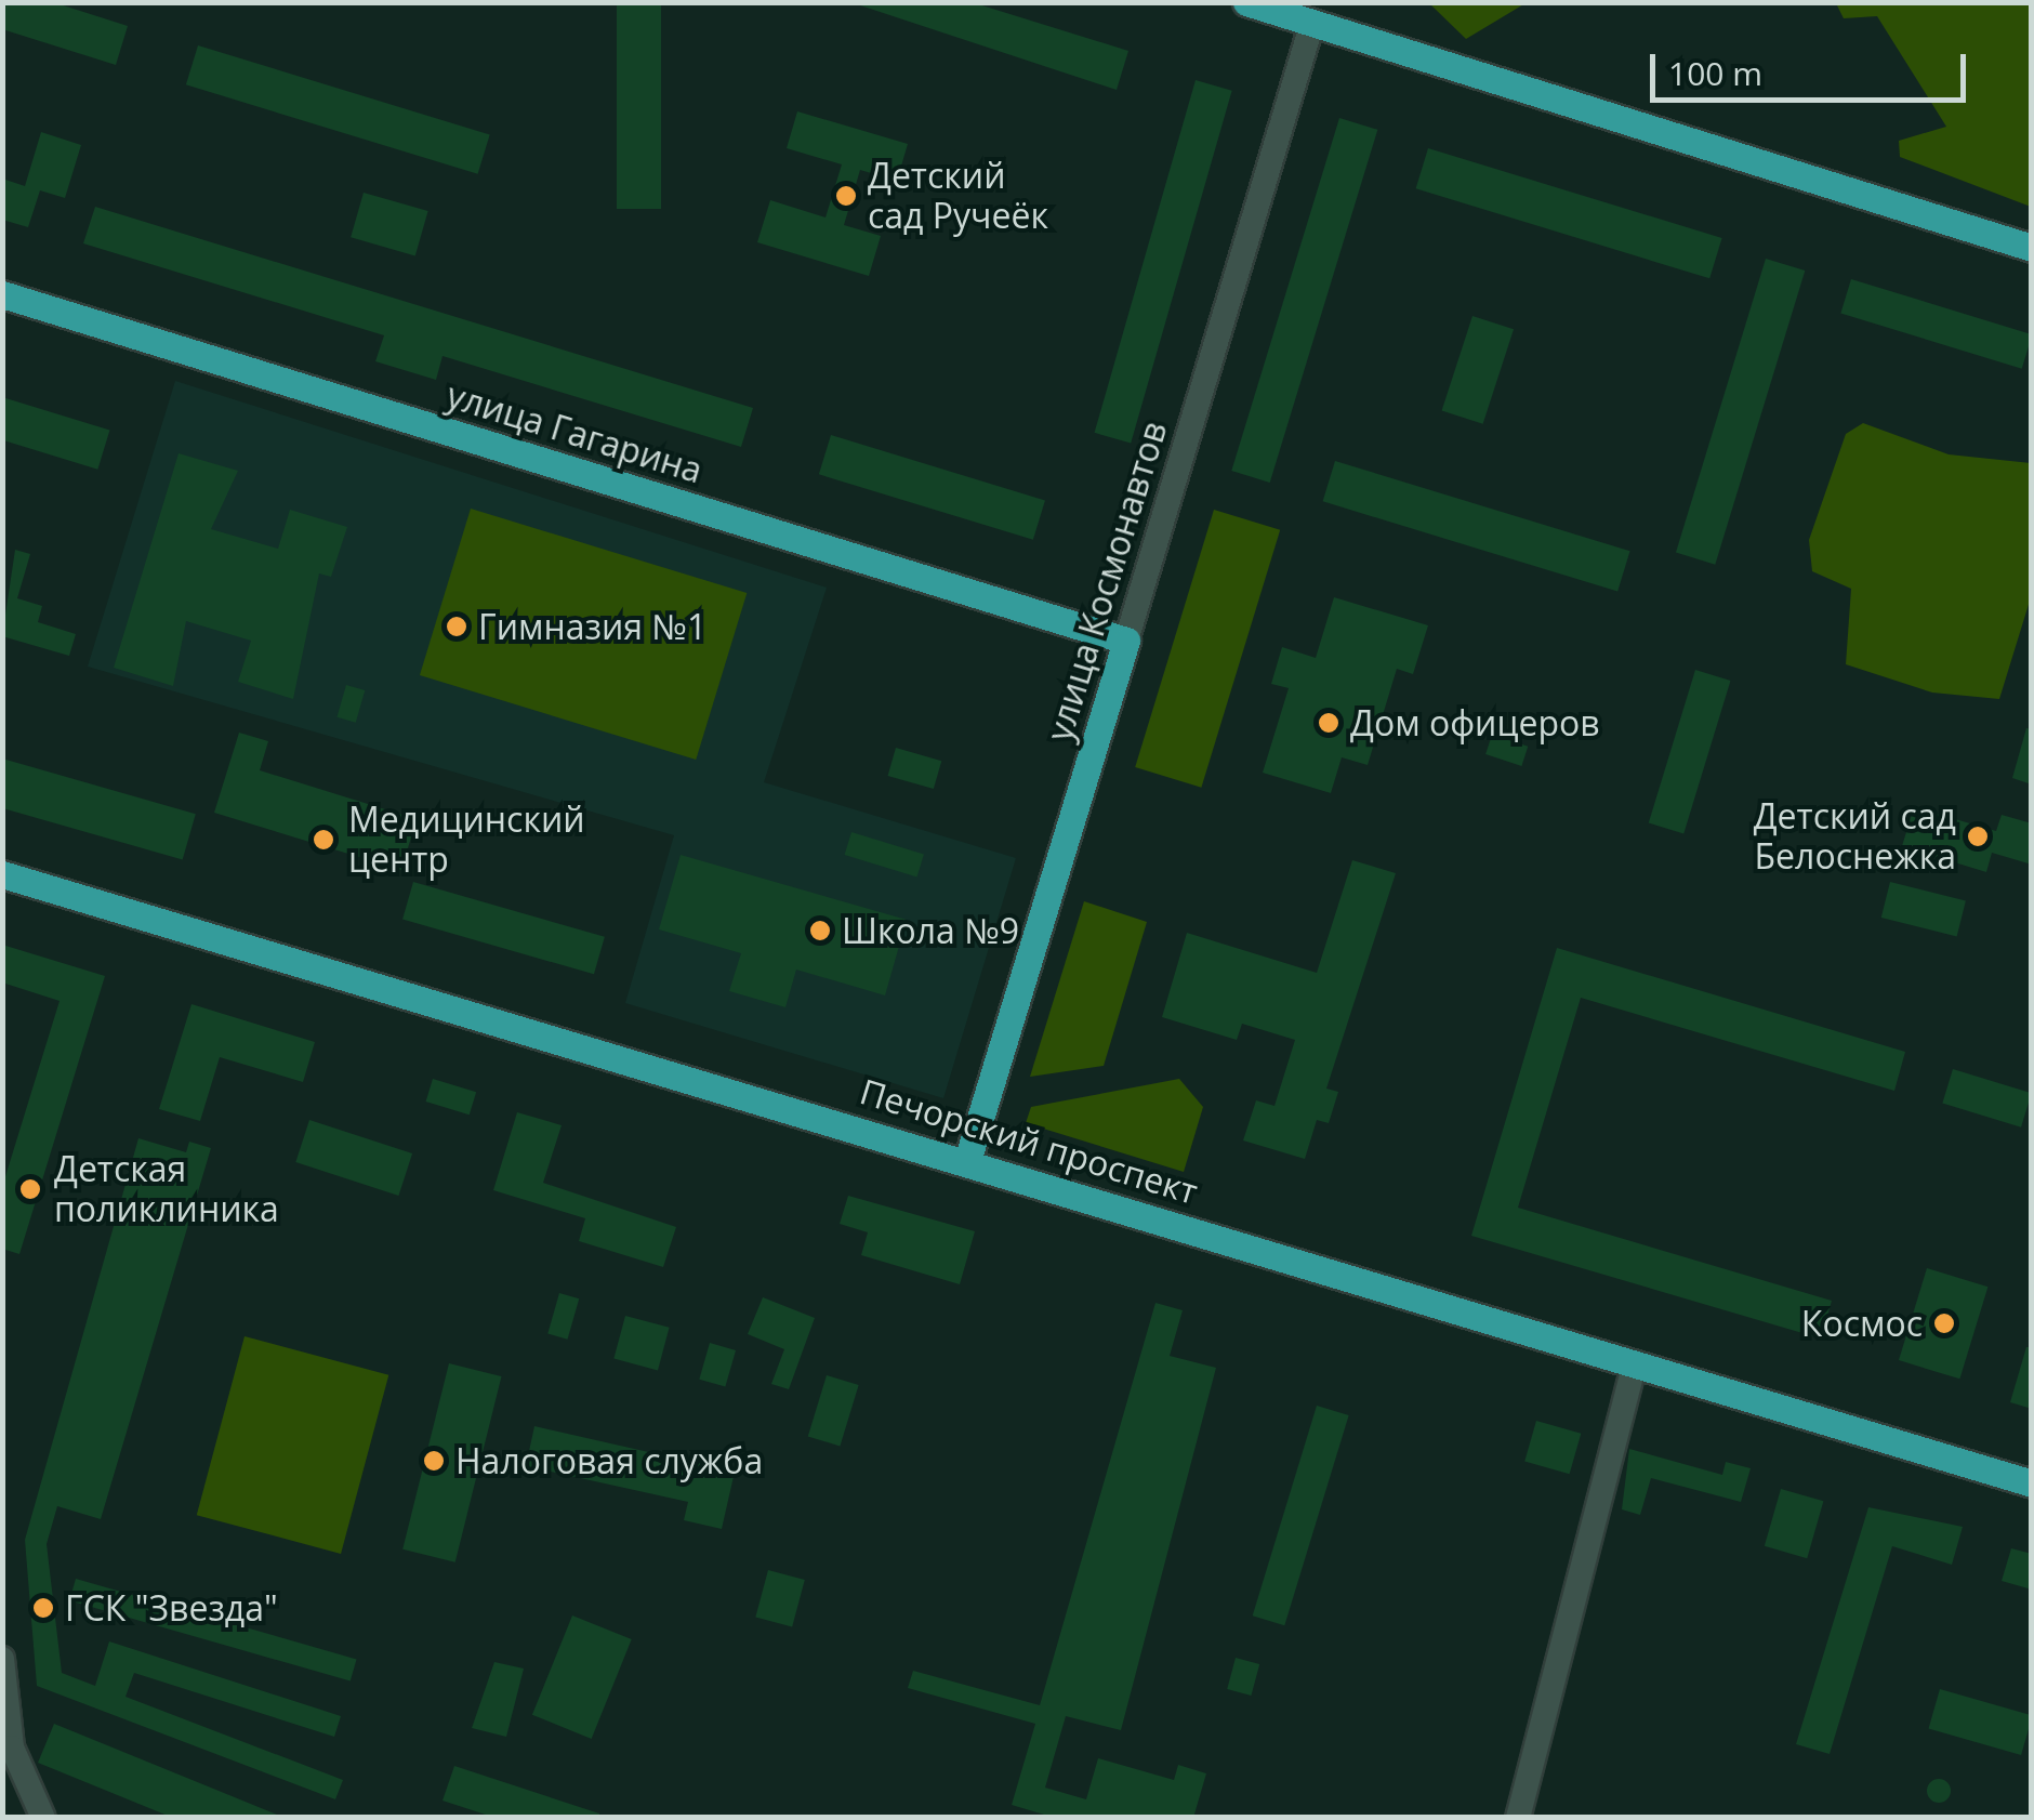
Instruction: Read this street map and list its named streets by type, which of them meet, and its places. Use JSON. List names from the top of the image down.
{
  "streets": {
    "main road": ["улица Гагарина", "улица Космонавтов", "Печорский проспект"]
  },
  "crossings": [
    ["улица Гагарина", "улица Космонавтов"],
    ["улица Космонавтов", "Печорский проспект"]
  ],
  "places": [
    "Детский сад Ручеёк",
    "Гимназия №1",
    "Дом офицеров",
    "Детский сад Белоснежка",
    "Медицинский центр",
    "Школа №9",
    "Детская поликлиника",
    "Космос",
    "Налоговая служба",
    "ГСК \"Звезда\""
  ],
  "scale_bar": "100 m"
}
